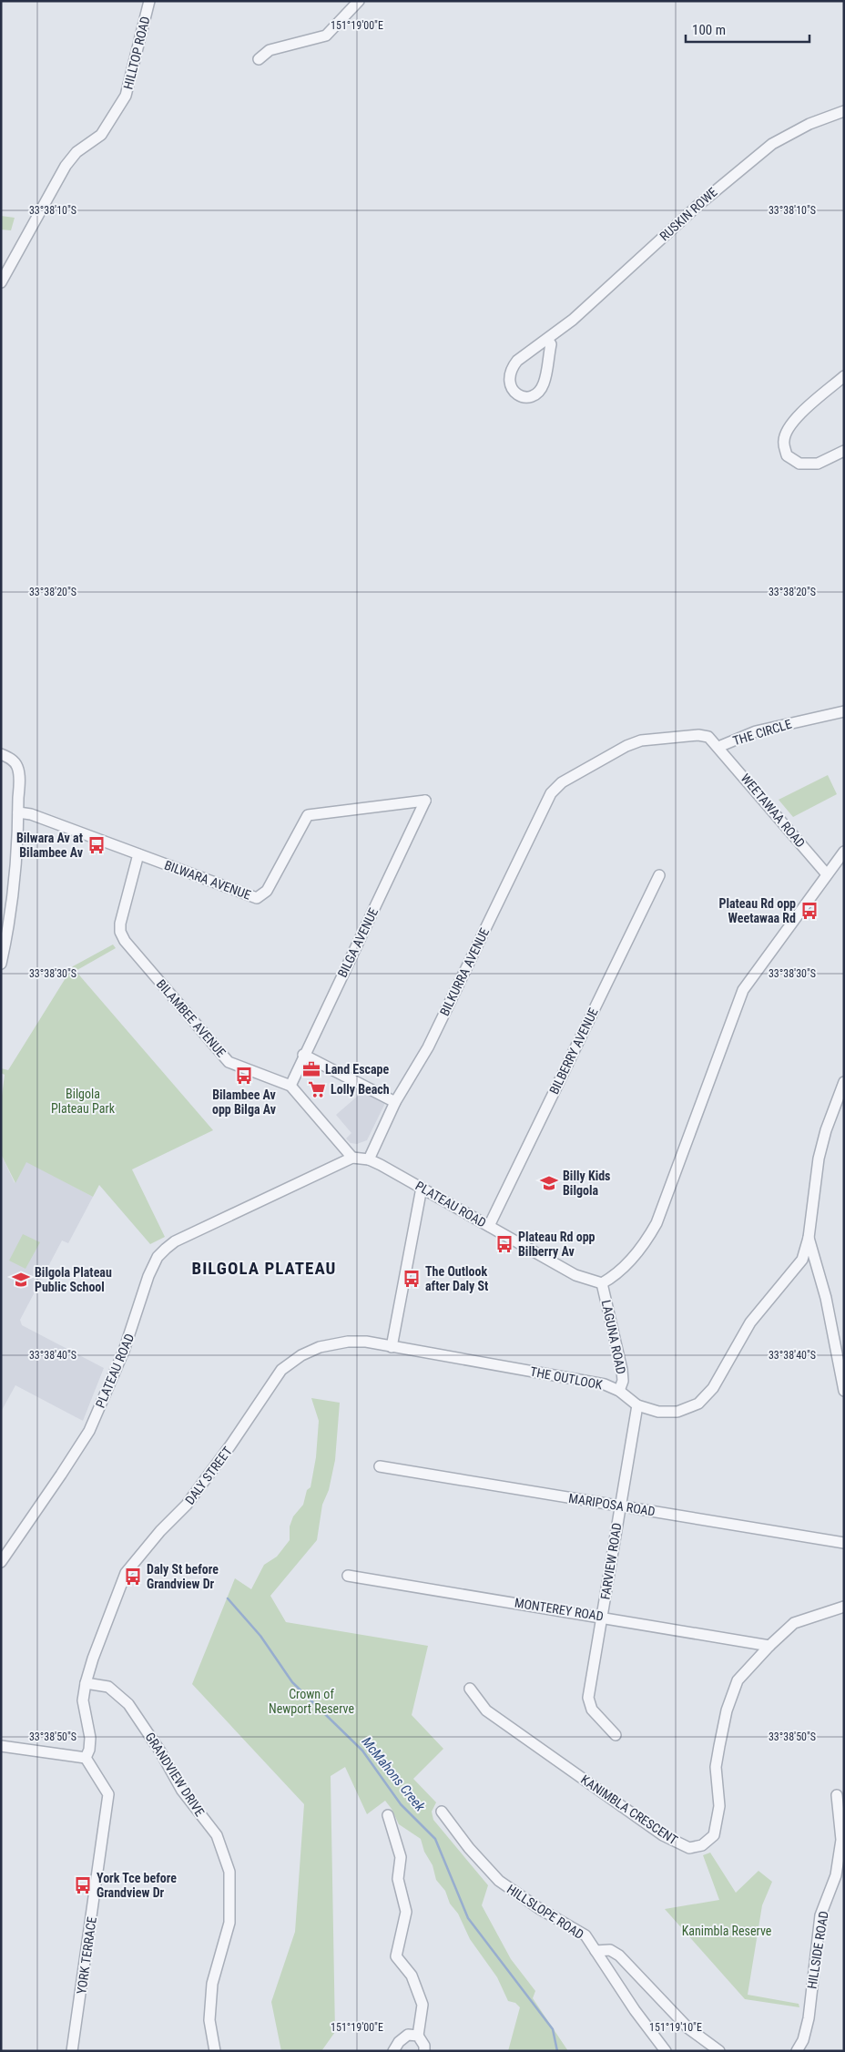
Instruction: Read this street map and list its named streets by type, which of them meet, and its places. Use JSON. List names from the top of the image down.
{
  "streets": {
    "street": [
      "HILLTOP ROAD",
      "RUSKIN ROWE",
      "THE CIRCLE",
      "WEETAWAA ROAD",
      "BILWARA AVENUE",
      "BILGA AVENUE",
      "BILKURRA AVENUE",
      "BILAMBEE AVENUE",
      "BILBERRY AVENUE",
      "PLATEAU ROAD",
      "LAGUNA ROAD",
      "THE OUTLOOK",
      "DALY STREET",
      "MARIPOSA ROAD",
      "FARVIEW ROAD",
      "MONTEREY ROAD",
      "GRANDVIEW DRIVE",
      "KANIMBLA CRESCENT",
      "HILLSLOPE ROAD",
      "HILLSIDE ROAD",
      "YORK TERRACE"
    ]
  },
  "crossings": [
    ["THE CIRCLE", "WEETAWAA ROAD"],
    ["THE CIRCLE", "BILKURRA AVENUE"],
    ["BILWARA AVENUE", "BILGA AVENUE"],
    ["BILWARA AVENUE", "BILAMBEE AVENUE"],
    ["BILGA AVENUE", "BILAMBEE AVENUE"],
    ["BILKURRA AVENUE", "PLATEAU ROAD"],
    ["BILAMBEE AVENUE", "PLATEAU ROAD"],
    ["BILBERRY AVENUE", "PLATEAU ROAD"],
    ["PLATEAU ROAD", "LAGUNA ROAD"],
    ["LAGUNA ROAD", "THE OUTLOOK"],
    ["THE OUTLOOK", "DALY STREET"],
    ["THE OUTLOOK", "FARVIEW ROAD"],
    ["DALY STREET", "GRANDVIEW DRIVE"],
    ["MARIPOSA ROAD", "FARVIEW ROAD"],
    ["FARVIEW ROAD", "MONTEREY ROAD"],
    ["MONTEREY ROAD", "KANIMBLA CRESCENT"]
  ],
  "districts": ["BILGOLA PLATEAU"],
  "water": ["McMahons Creek"],
  "parks": ["Bilgola Plateau Park", "Crown of Newport Reserve", "Kanimbla Reserve"],
  "places": {
    "bus stop": [
      "Bilwara Av at Bilambee Av",
      "Plateau Rd opp Weetawaa Rd",
      "Bilambee Av opp Bilga Av",
      "Plateau Rd opp Bilberry Av",
      "The Outlook after Daly St",
      "Daly St before Grandview Dr",
      "York Tce before Grandview Dr"
    ],
    "office": ["Land Escape"],
    "supermarket": ["Lolly Beach"],
    "school or university": ["Billy Kids Bilgola", "Bilgola Plateau Public School"]
  },
  "scale_bar": "100 m",
  "coordinates": [
    "151°19'00\"E",
    "33°38'10\"S",
    "33°38'20\"S",
    "33°38'30\"S",
    "33°38'40\"S",
    "33°38'50\"S",
    "151°19'10\"E"
  ]
}
